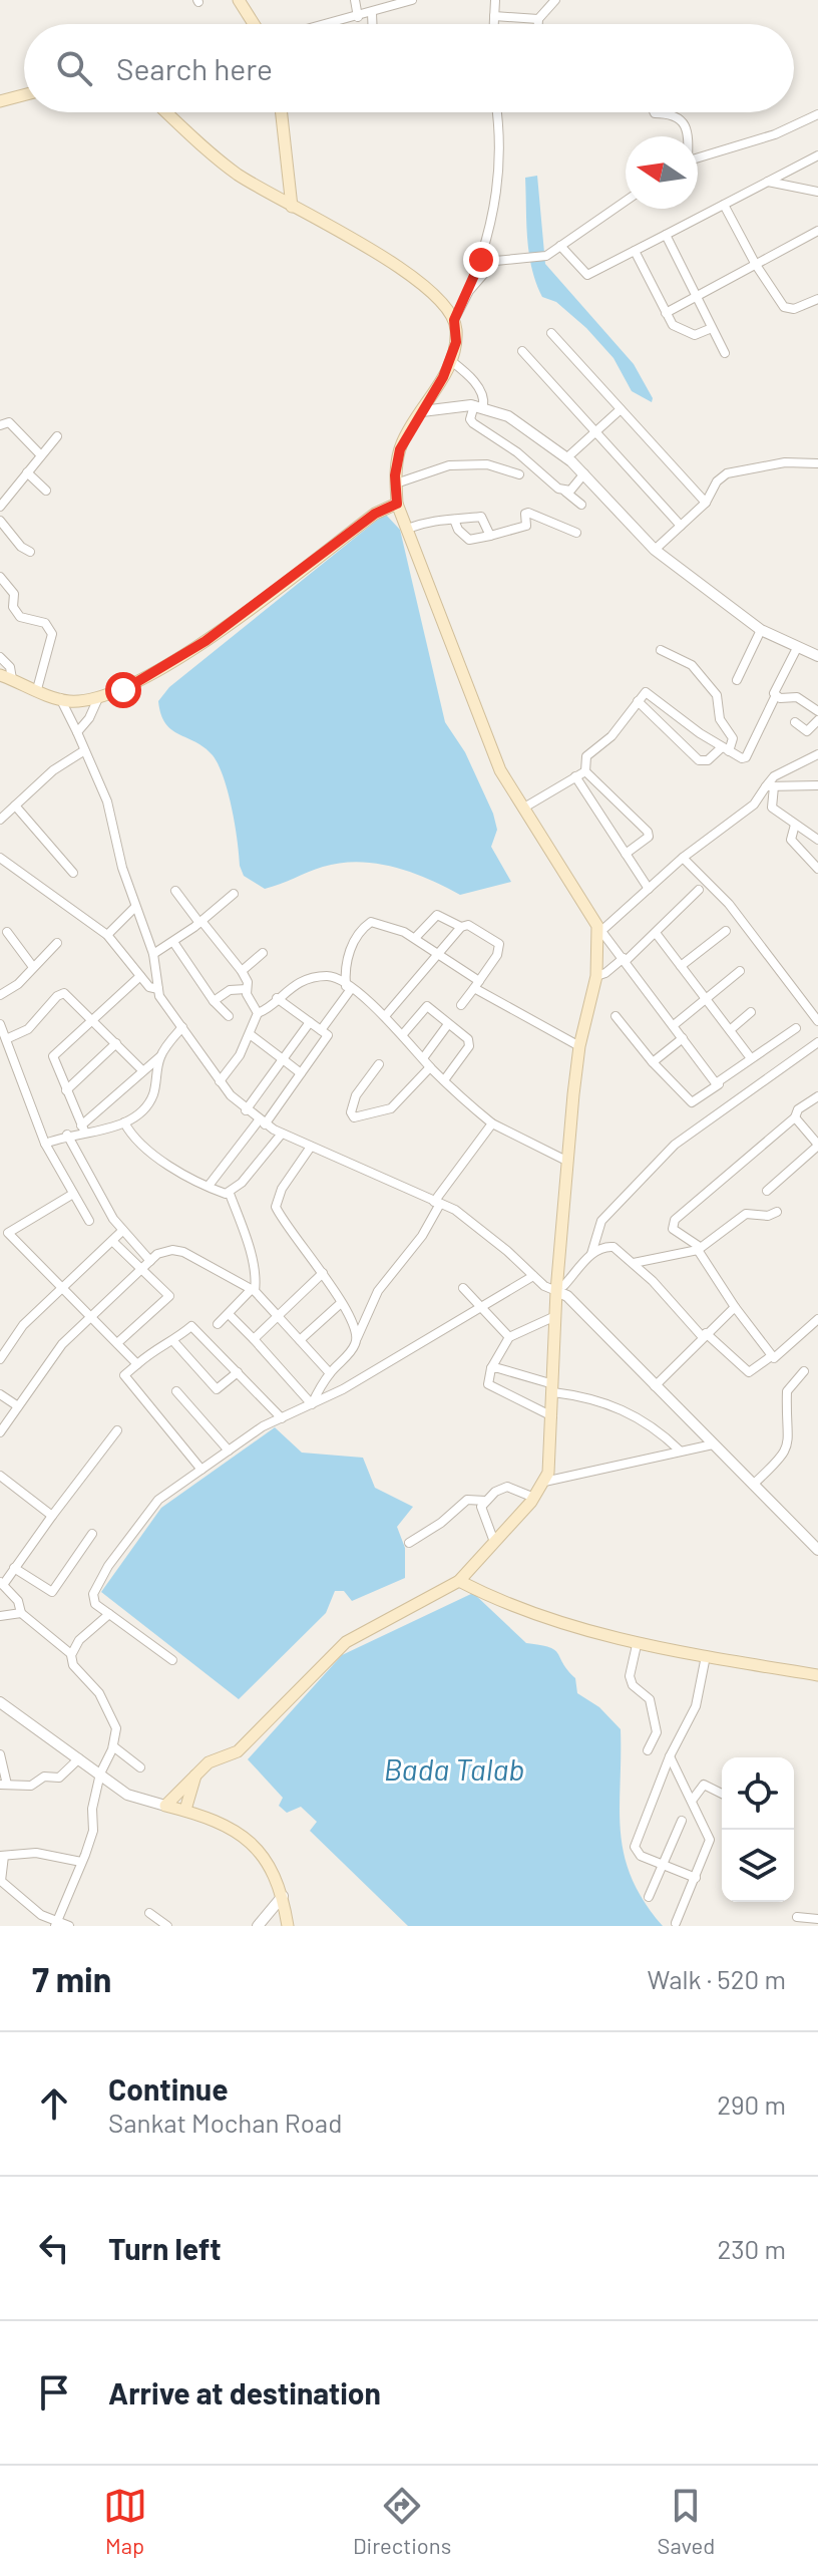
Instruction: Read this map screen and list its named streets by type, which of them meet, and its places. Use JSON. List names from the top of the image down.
{
  "water": ["Bada Talab"],
  "north": "left",
  "page": {
    "search": "Search here",
    "heading": ["7 min", "Walk · 520 m"],
    "list": [
      ["Continue", "Sankat Mochan Road", "290 m"],
      ["Turn left", "230 m"],
      "Arrive at destination"
    ],
    "nav": ["Map", "Directions", "Saved"]
  }
}
